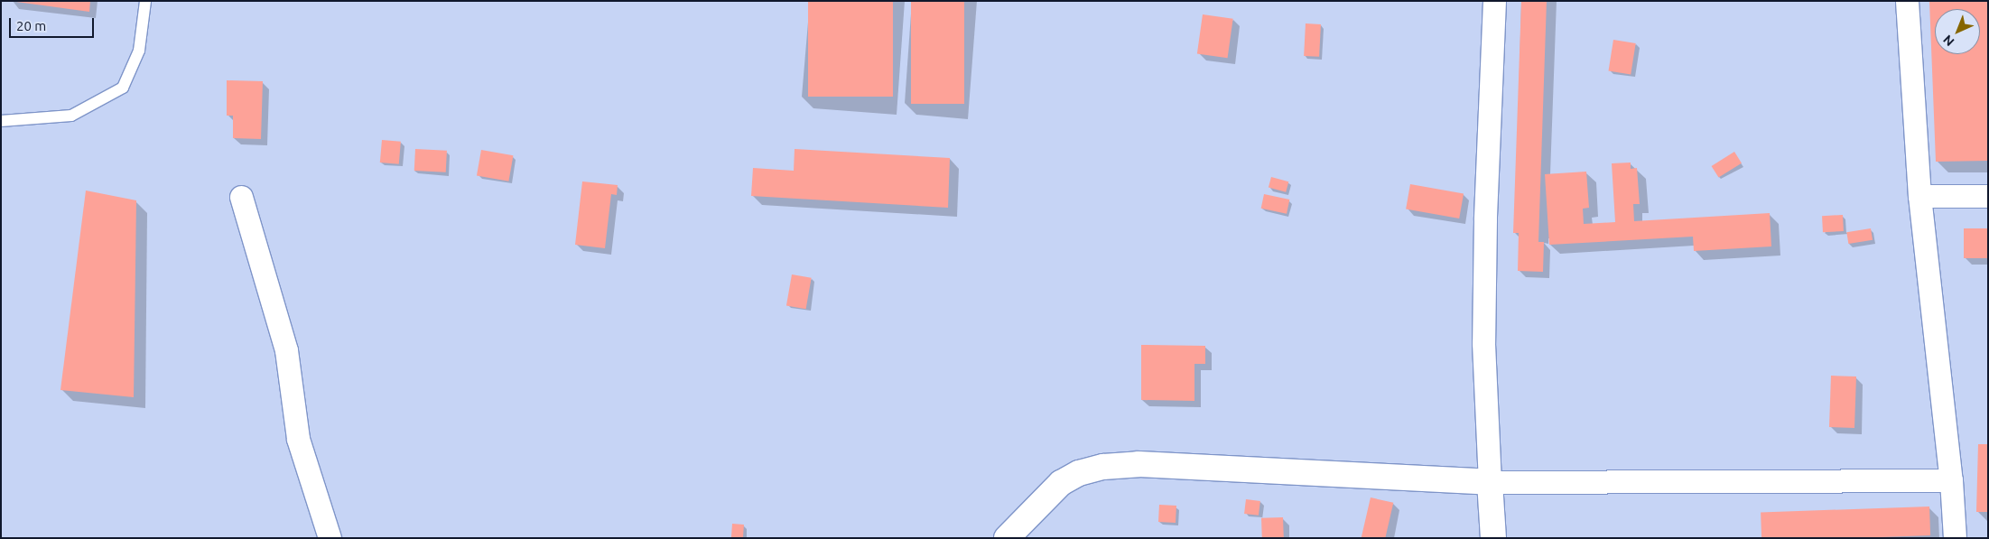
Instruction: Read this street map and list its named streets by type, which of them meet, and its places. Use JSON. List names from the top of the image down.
{
  "scale_bar": "20 m",
  "north": "bottom left"
}
